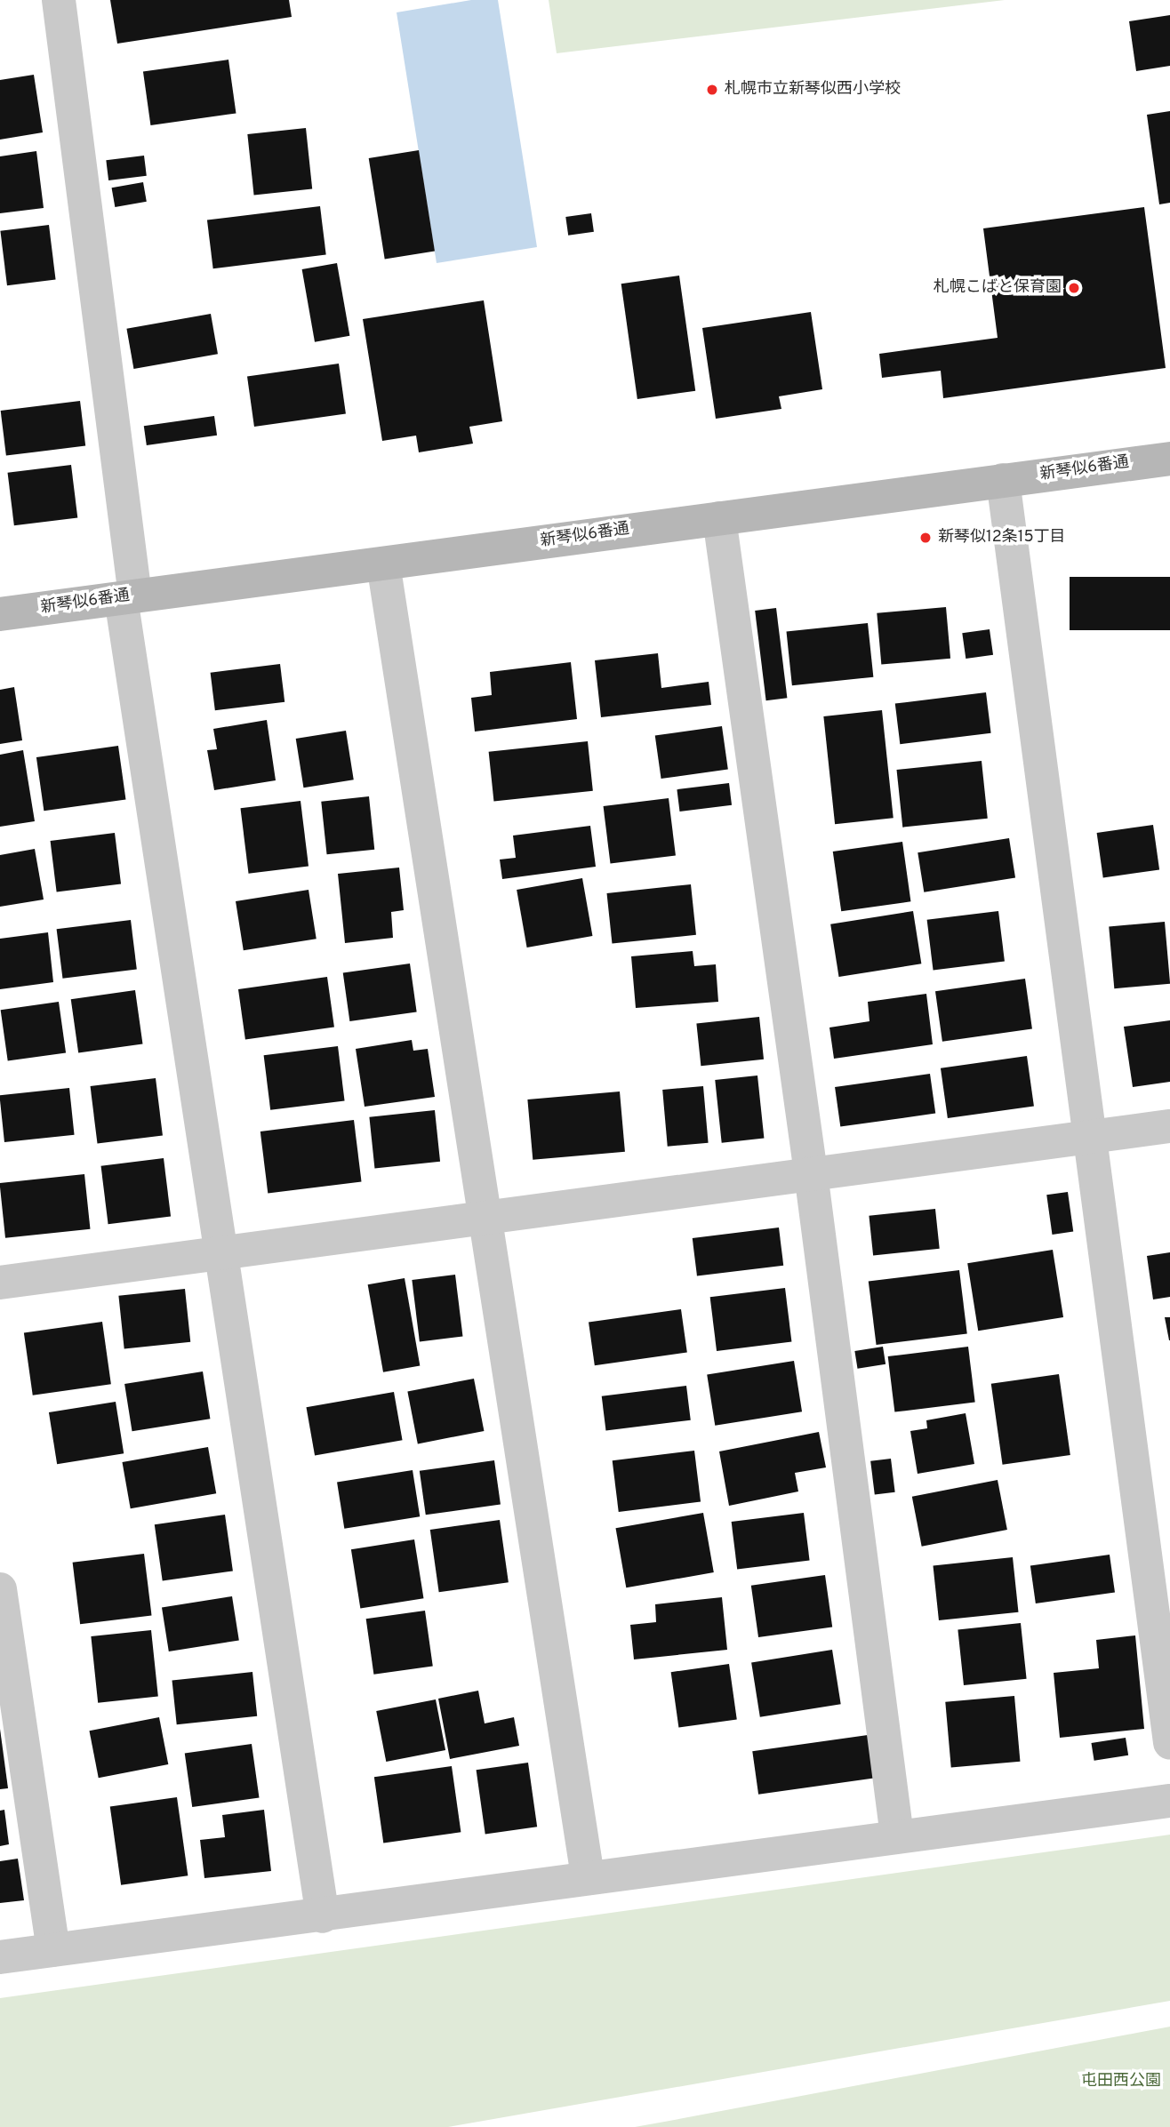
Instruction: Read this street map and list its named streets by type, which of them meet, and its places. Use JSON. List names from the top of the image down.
{
  "streets": {
    "street": ["新琴似6番通"]
  },
  "parks": ["屯田西公園"],
  "places": ["札幌市立新琴似西小学校", "札幌こばと保育園", "新琴似12条15丁目"]
}
